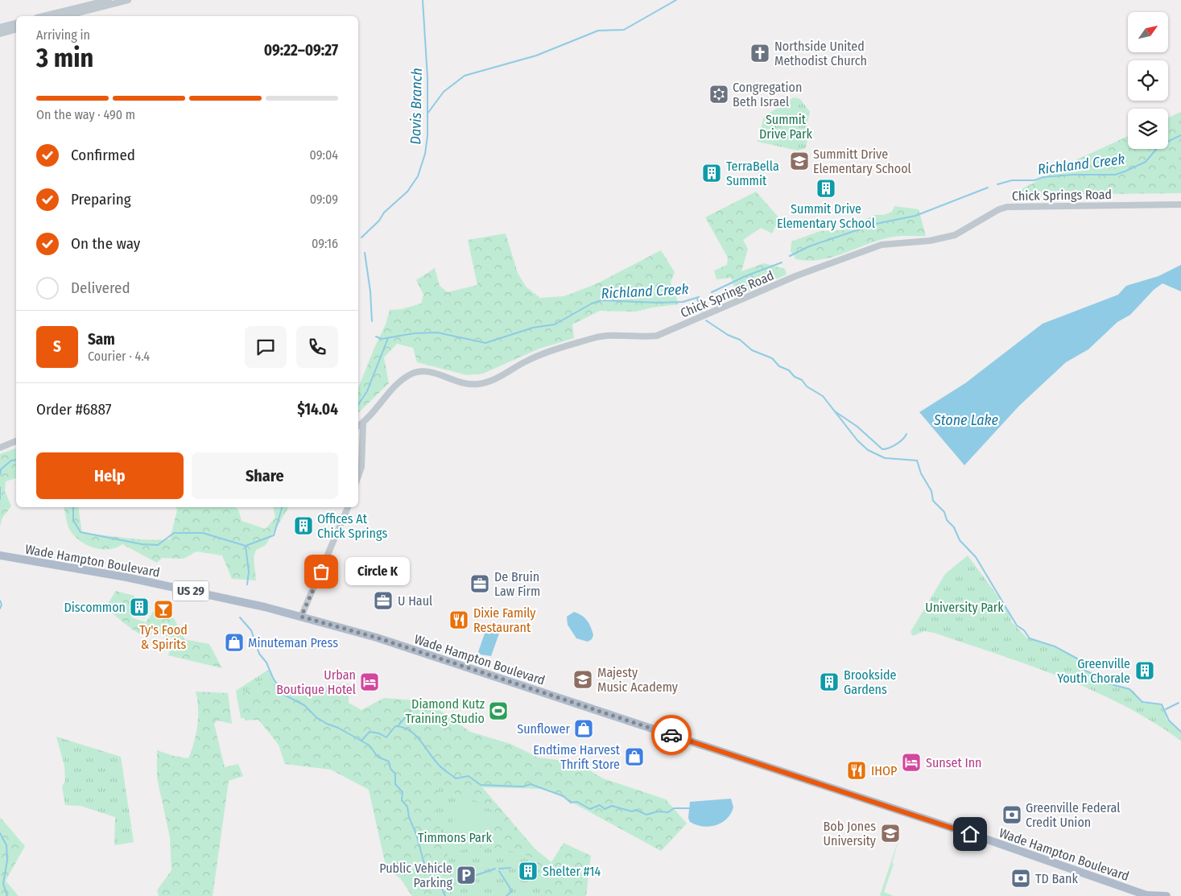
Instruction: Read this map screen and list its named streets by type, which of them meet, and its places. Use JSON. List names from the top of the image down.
{
  "streets": {
    "main road": ["Wade Hampton Boulevard", "US 29"],
    "street": ["Chick Springs Road"]
  },
  "water": ["Davis Branch", "Richland Creek", "Stone Lake"],
  "parks": ["Summit Drive Park", "University Park", "Timmons Park"],
  "places": {
    "church": ["Northside United Methodist Church"],
    "synagogue": ["Congregation Beth Israel"],
    "school or university": ["Summitt Drive Elementary School", "Majesty Music Academy", "Bob Jones University"],
    "building": [
      "TerraBella Summit",
      "Summit Drive Elementary School",
      "Offices At Chick Springs",
      "Discommon",
      "Greenville Youth Chorale",
      "Brookside Gardens",
      "Shelter #14"
    ],
    "other": ["Circle K"],
    "office": ["De Bruin Law Firm", "U Haul"],
    "bar": ["Ty's Food & Spirits"],
    "restaurant": ["Dixie Family Restaurant", "IHOP"],
    "shop": ["Minuteman Press", "Sunflower", "Endtime Harvest Thrift Store"],
    "hotel": ["Urban Boutique Hotel", "Sunset Inn"],
    "sports": ["Diamond Kutz Training Studio"],
    "bank": ["Greenville Federal Credit Union", "TD Bank"],
    "parking": ["Public Vehicle Parking"]
  },
  "north": "top right",
  "page": {
    "heading": ["3 min", "Arriving in", "09:22–09:27"],
    "panel": [
      "Sam",
      "Courier · 4.4",
      "Order #6887",
      "$14.04"
    ],
    "bar": "On the way · 490 m",
    "list": [
      ["Confirmed", "09:04"],
      ["Preparing", "09:09"],
      ["On the way", "09:16"],
      "Delivered"
    ],
    "round": "S",
    "buttons": ["Help", "Share"],
    "bubble": "Circle K"
  }
}
